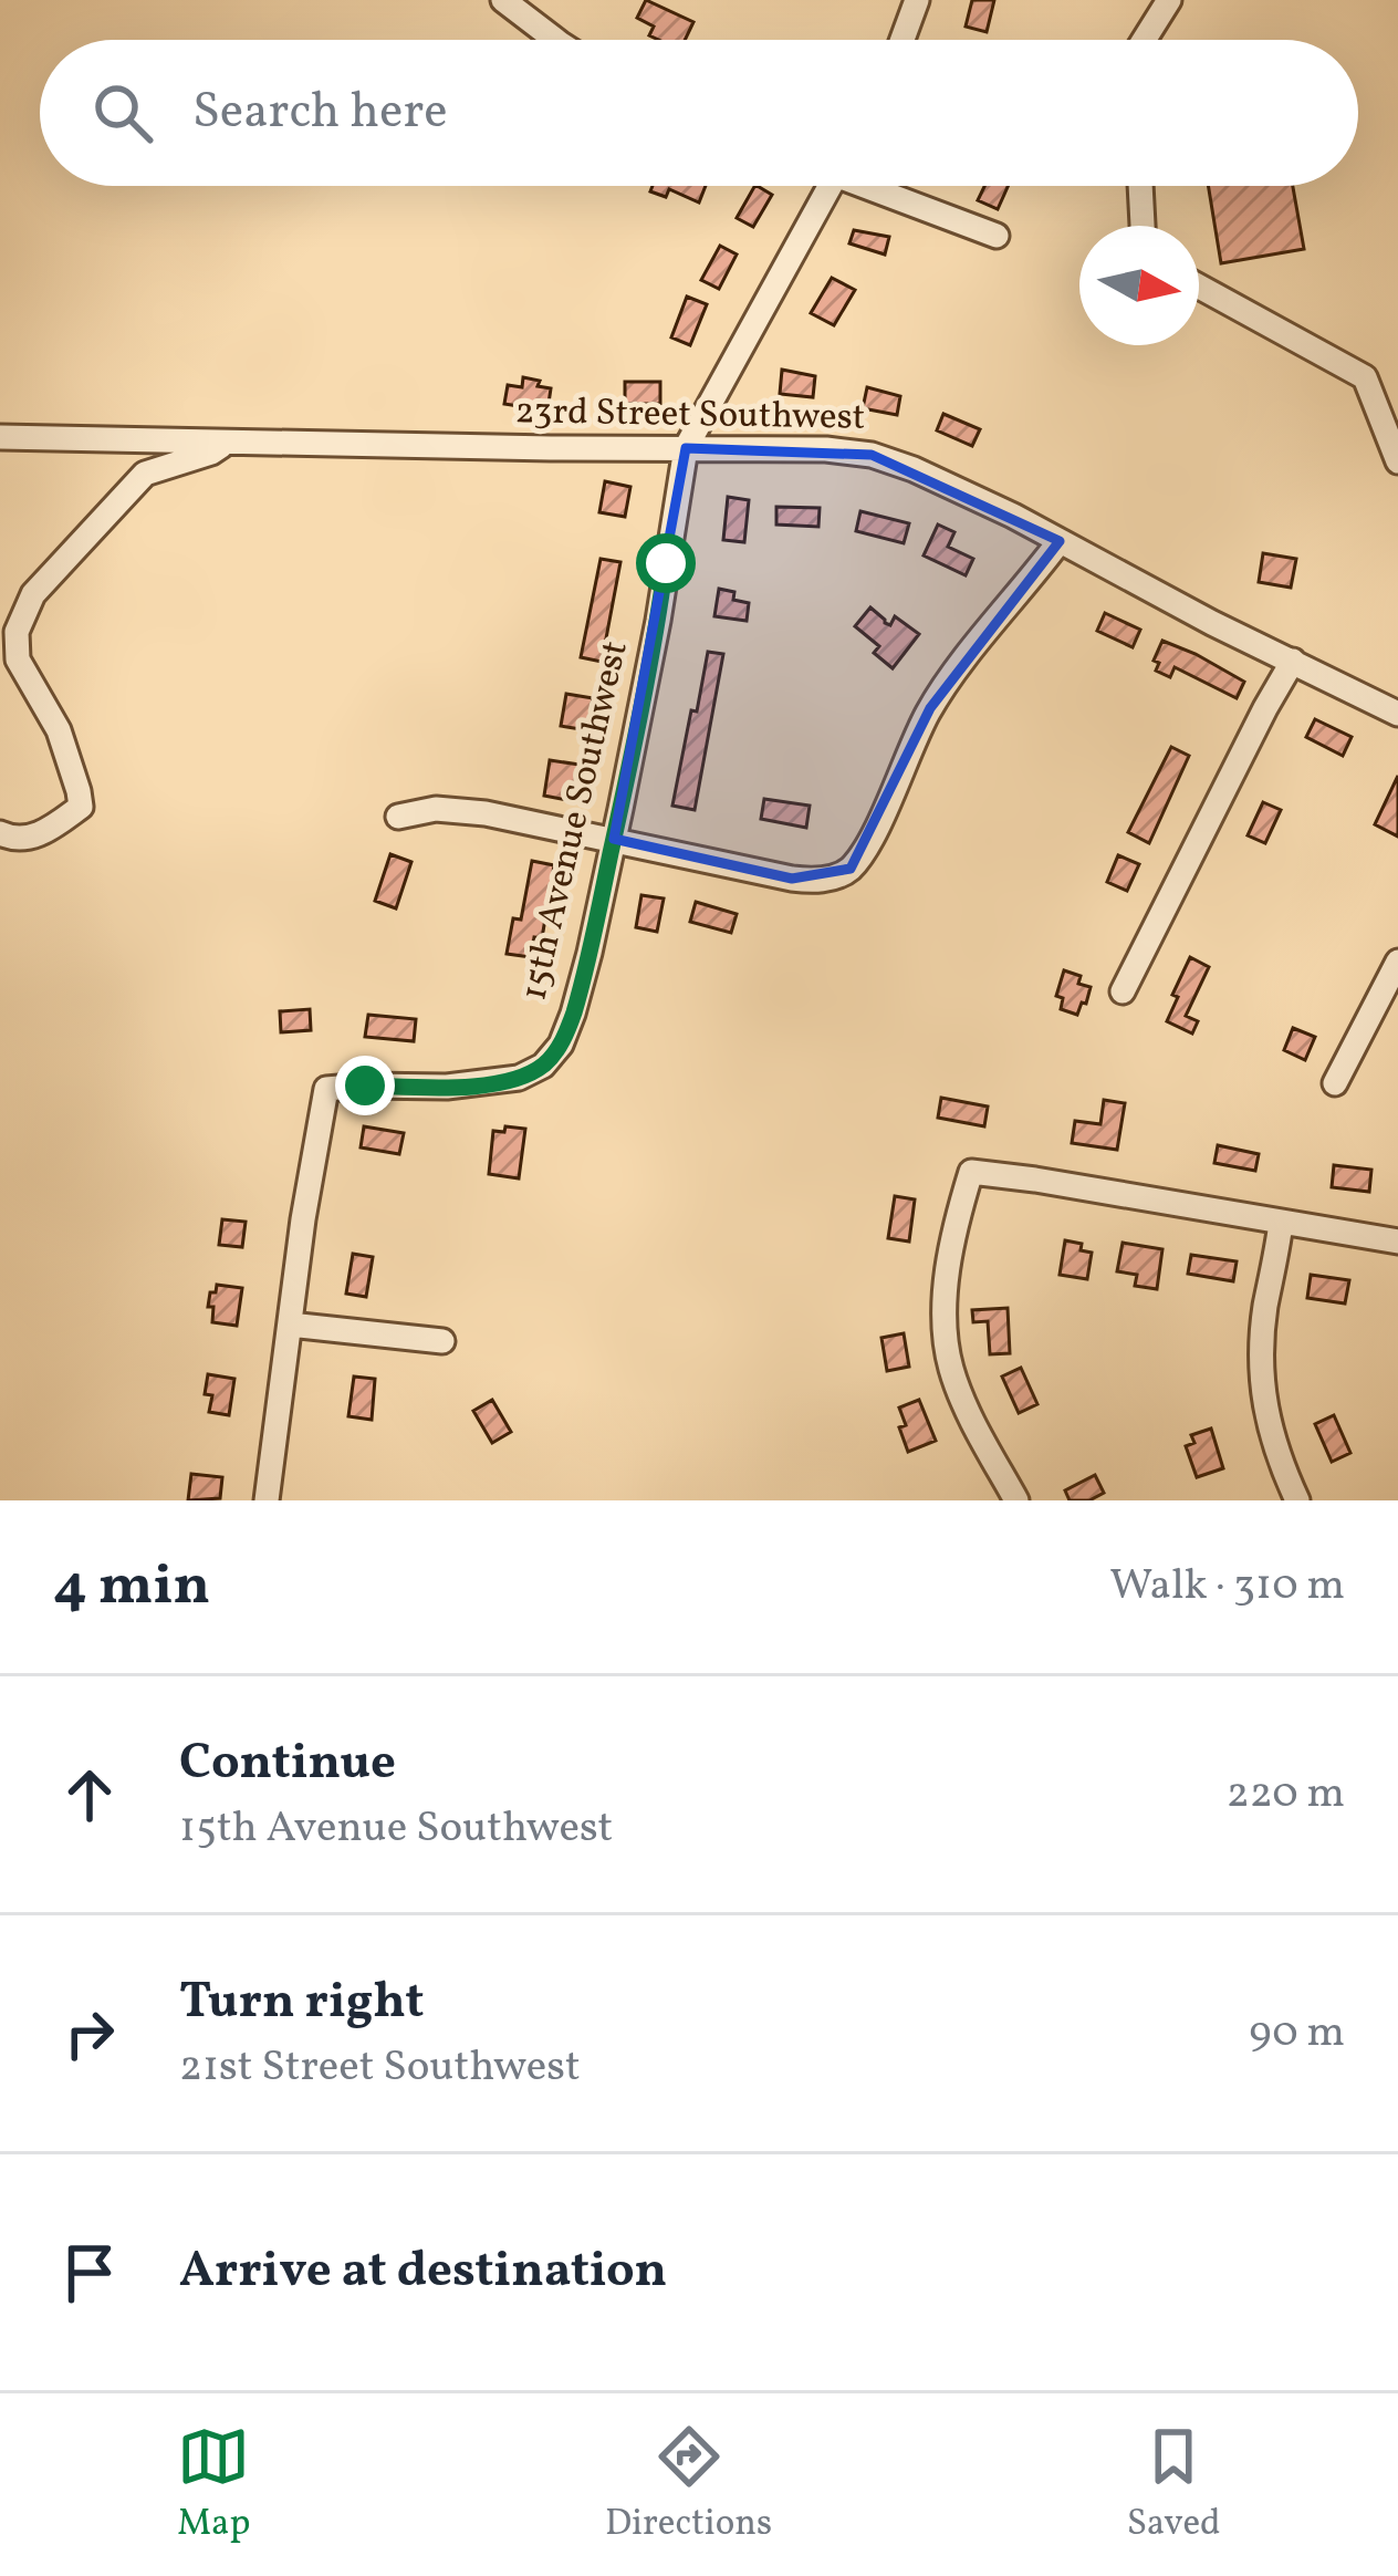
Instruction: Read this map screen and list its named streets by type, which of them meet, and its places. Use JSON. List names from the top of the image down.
{
  "streets": {
    "street": ["23rd Street Southwest", "15th Avenue Southwest"]
  },
  "crossings": [
    ["23rd Street Southwest", "15th Avenue Southwest"]
  ],
  "north": "right",
  "page": {
    "search": "Search here",
    "heading": ["4 min", "Walk · 310 m"],
    "list": [
      ["Continue", "15th Avenue Southwest", "220 m"],
      ["Turn right", "21st Street Southwest", "90 m"],
      "Arrive at destination"
    ],
    "nav": ["Map", "Directions", "Saved"]
  }
}
